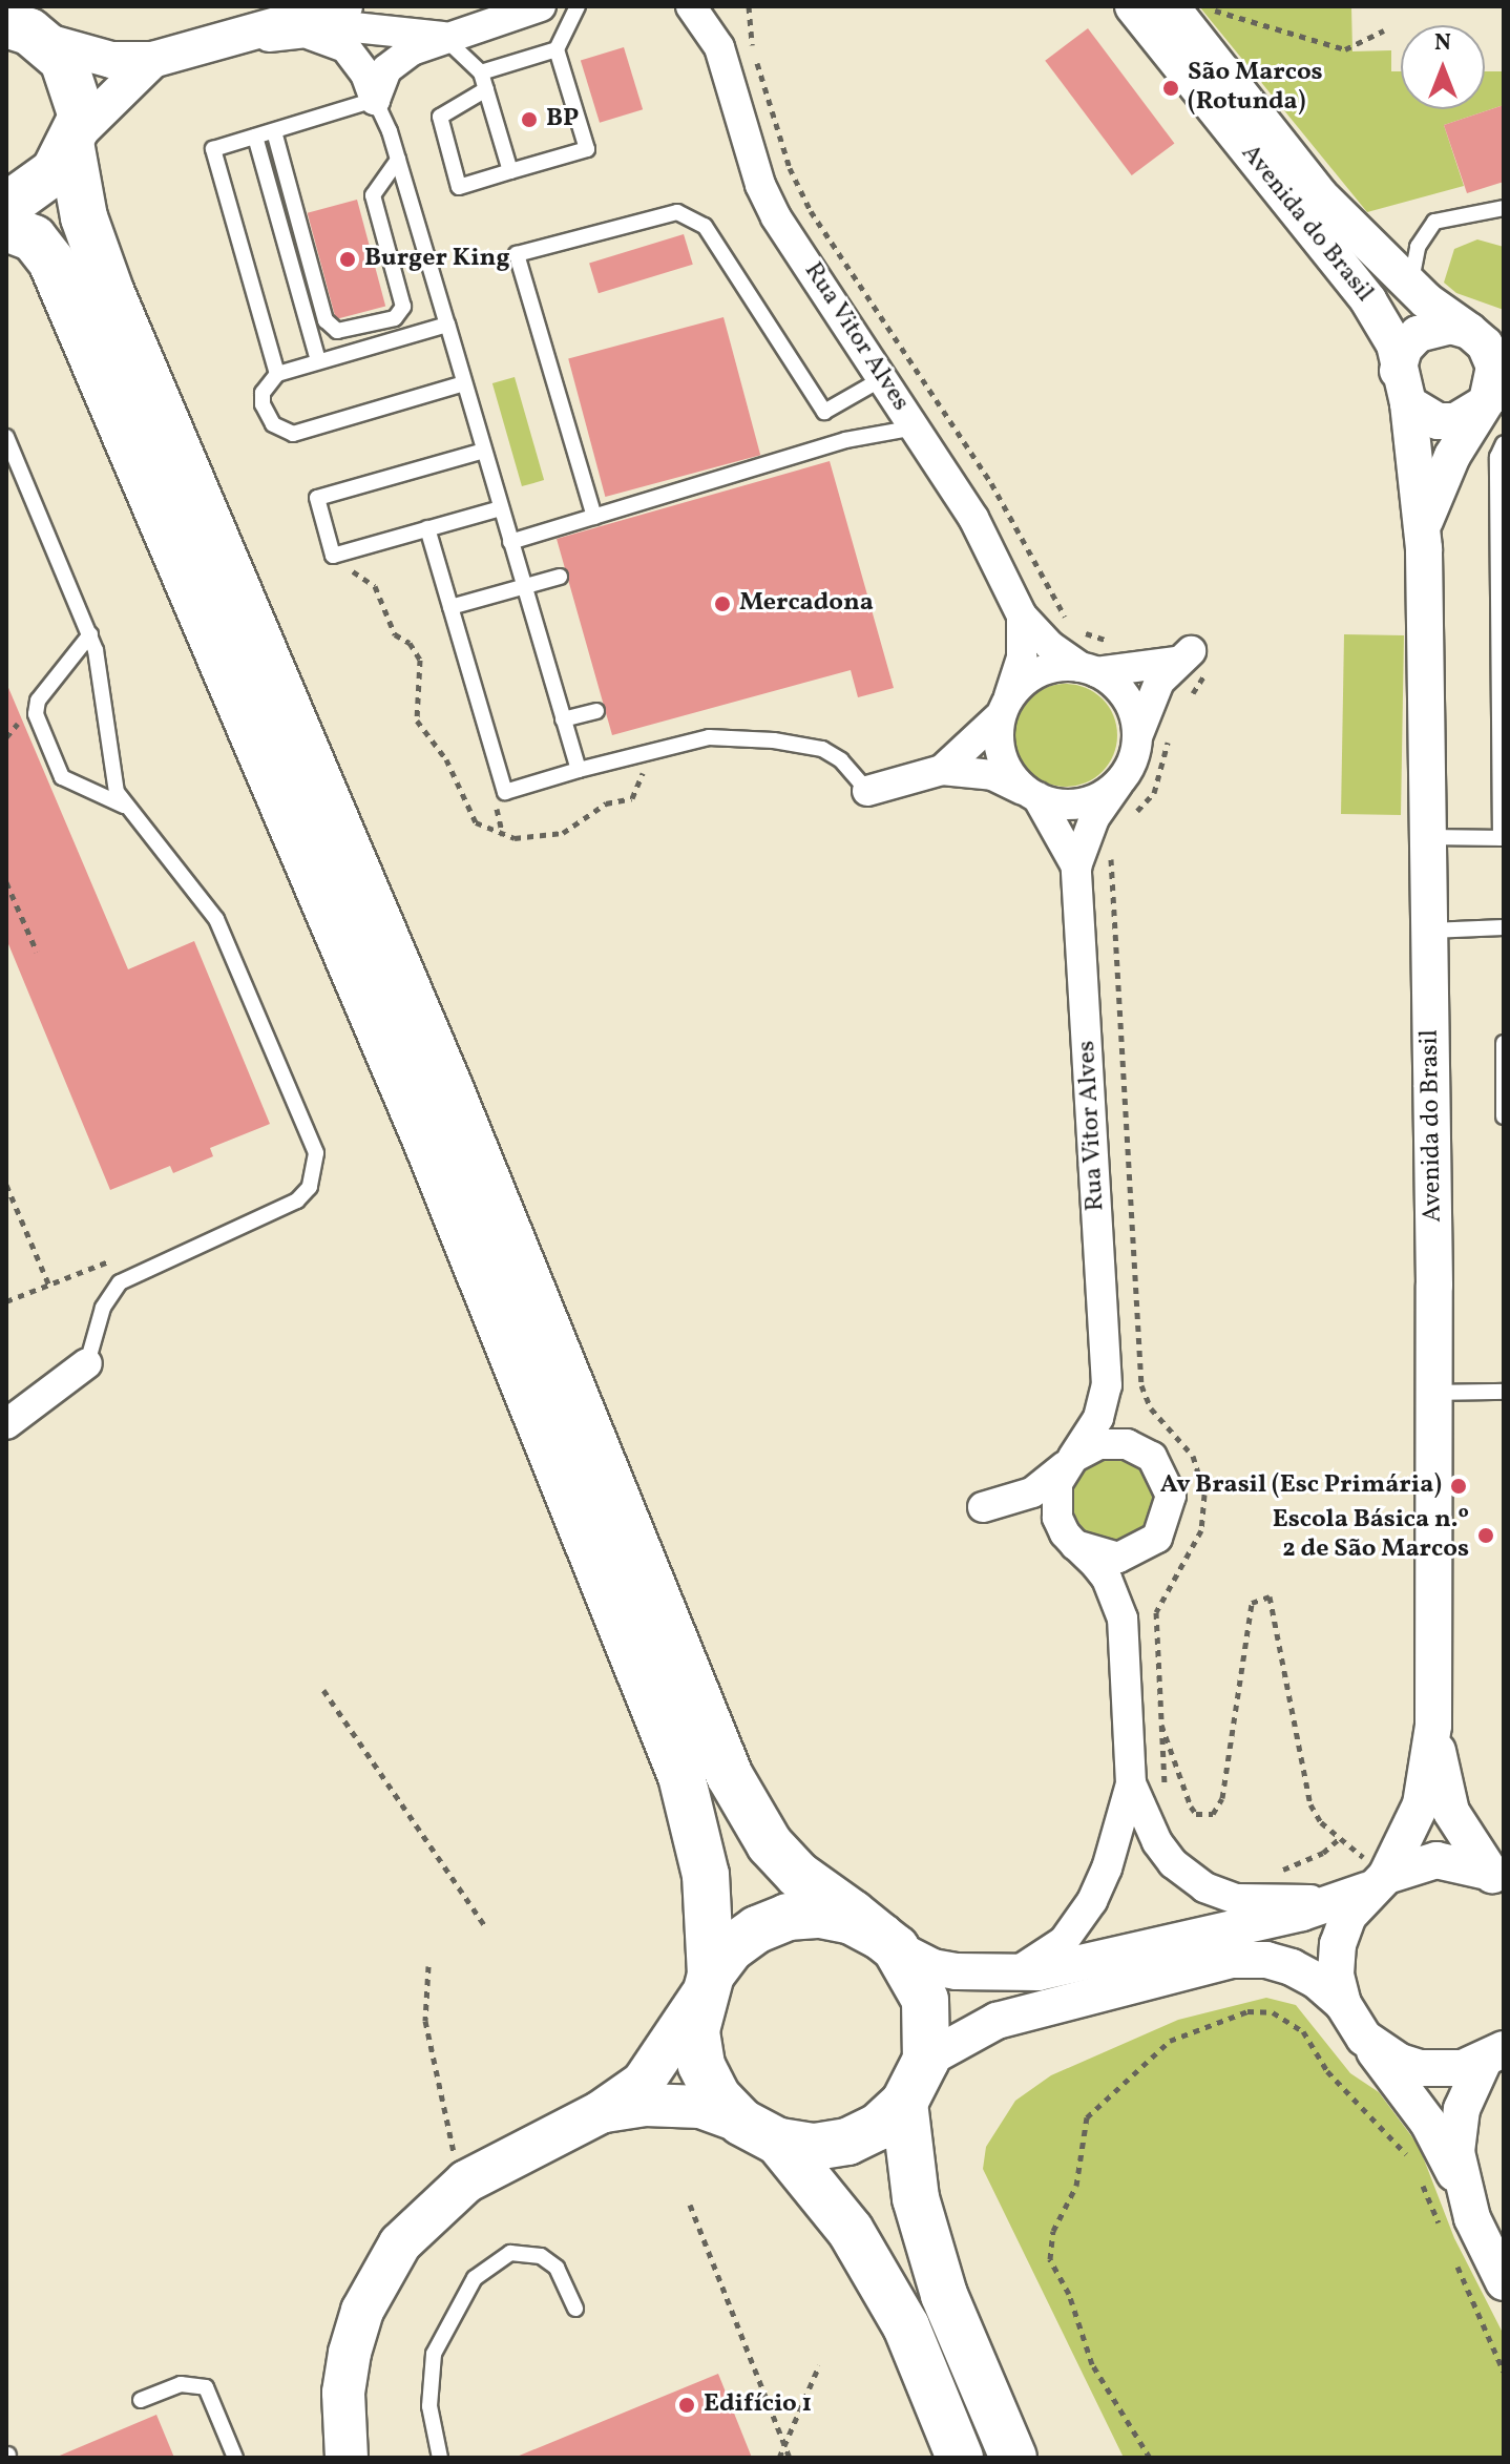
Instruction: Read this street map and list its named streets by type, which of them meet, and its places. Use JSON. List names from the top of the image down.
{
  "streets": {
    "street": ["Avenida do Brasil", "Rua Vitor Alves"]
  },
  "crossings": [
    ["Avenida do Brasil", "Rua Vitor Alves"]
  ],
  "places": [
    "São Marcos (Rotunda)",
    "BP",
    "Burger King",
    "Mercadona",
    "Av Brasil (Esc Primária)",
    "Escola Básica n.º 2 de São Marcos",
    "Edifício 1"
  ],
  "north": "top"
}
